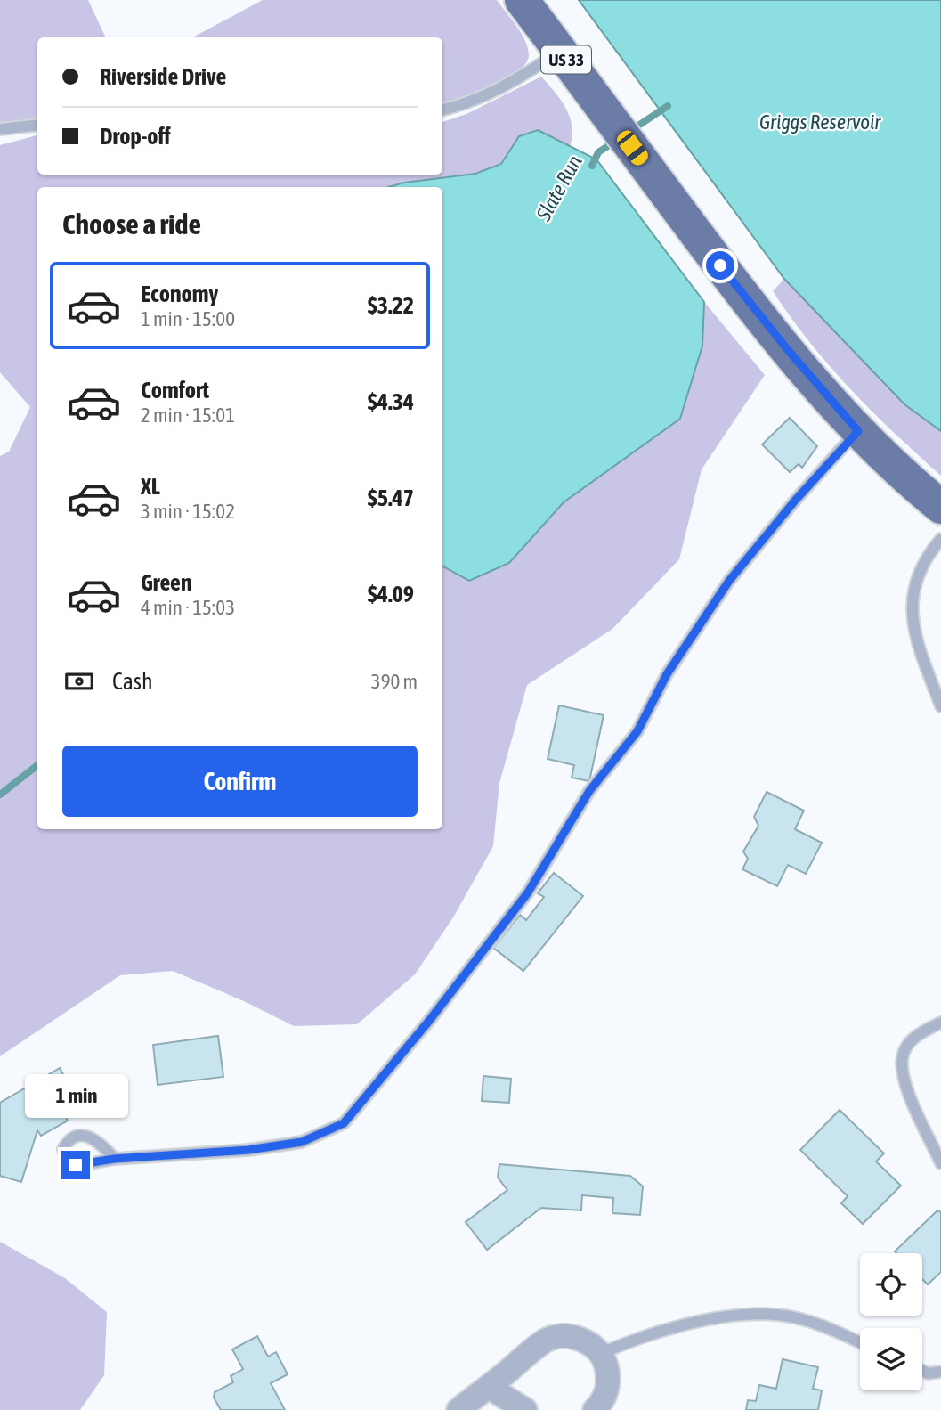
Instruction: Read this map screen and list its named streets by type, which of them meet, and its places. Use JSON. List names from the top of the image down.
{
  "streets": {
    "main road": ["US 33"]
  },
  "water": ["Griggs Reservoir", "Slate Run"],
  "page": {
    "banner": ["Riverside Drive", "Drop-off"],
    "heading": "Choose a ride",
    "list": [
      {
        "name": "Economy",
        "note": "1 min · 15:00",
        "value": "$3.22"
      },
      {
        "name": "Comfort",
        "note": "2 min · 15:01",
        "value": "$4.34"
      },
      {
        "name": "XL",
        "note": "3 min · 15:02",
        "value": "$5.47"
      },
      {
        "name": "Green",
        "note": "4 min · 15:03",
        "value": "$4.09"
      }
    ],
    "pay": ["Cash", "390 m"],
    "buttons": "Confirm",
    "bubble": "1 min"
  }
}
